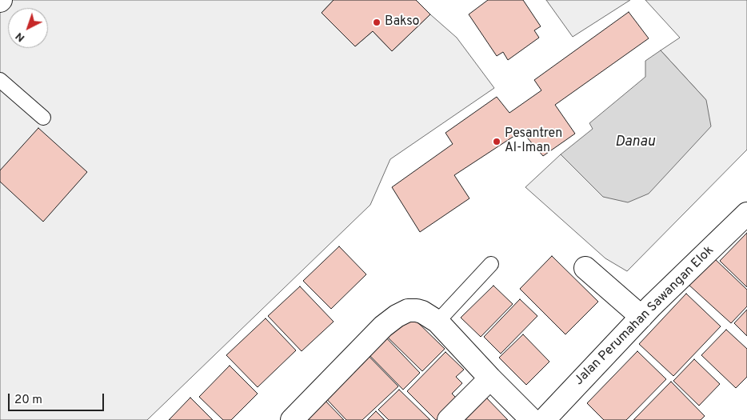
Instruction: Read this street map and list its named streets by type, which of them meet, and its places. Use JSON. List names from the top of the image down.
{
  "streets": {
    "street": ["Jalan Perumahan Sawangan Elok"]
  },
  "water": ["Danau"],
  "places": ["Bakso", "Pesantren Al-Iman"],
  "scale_bar": "20 m",
  "north": "bottom left"
}
